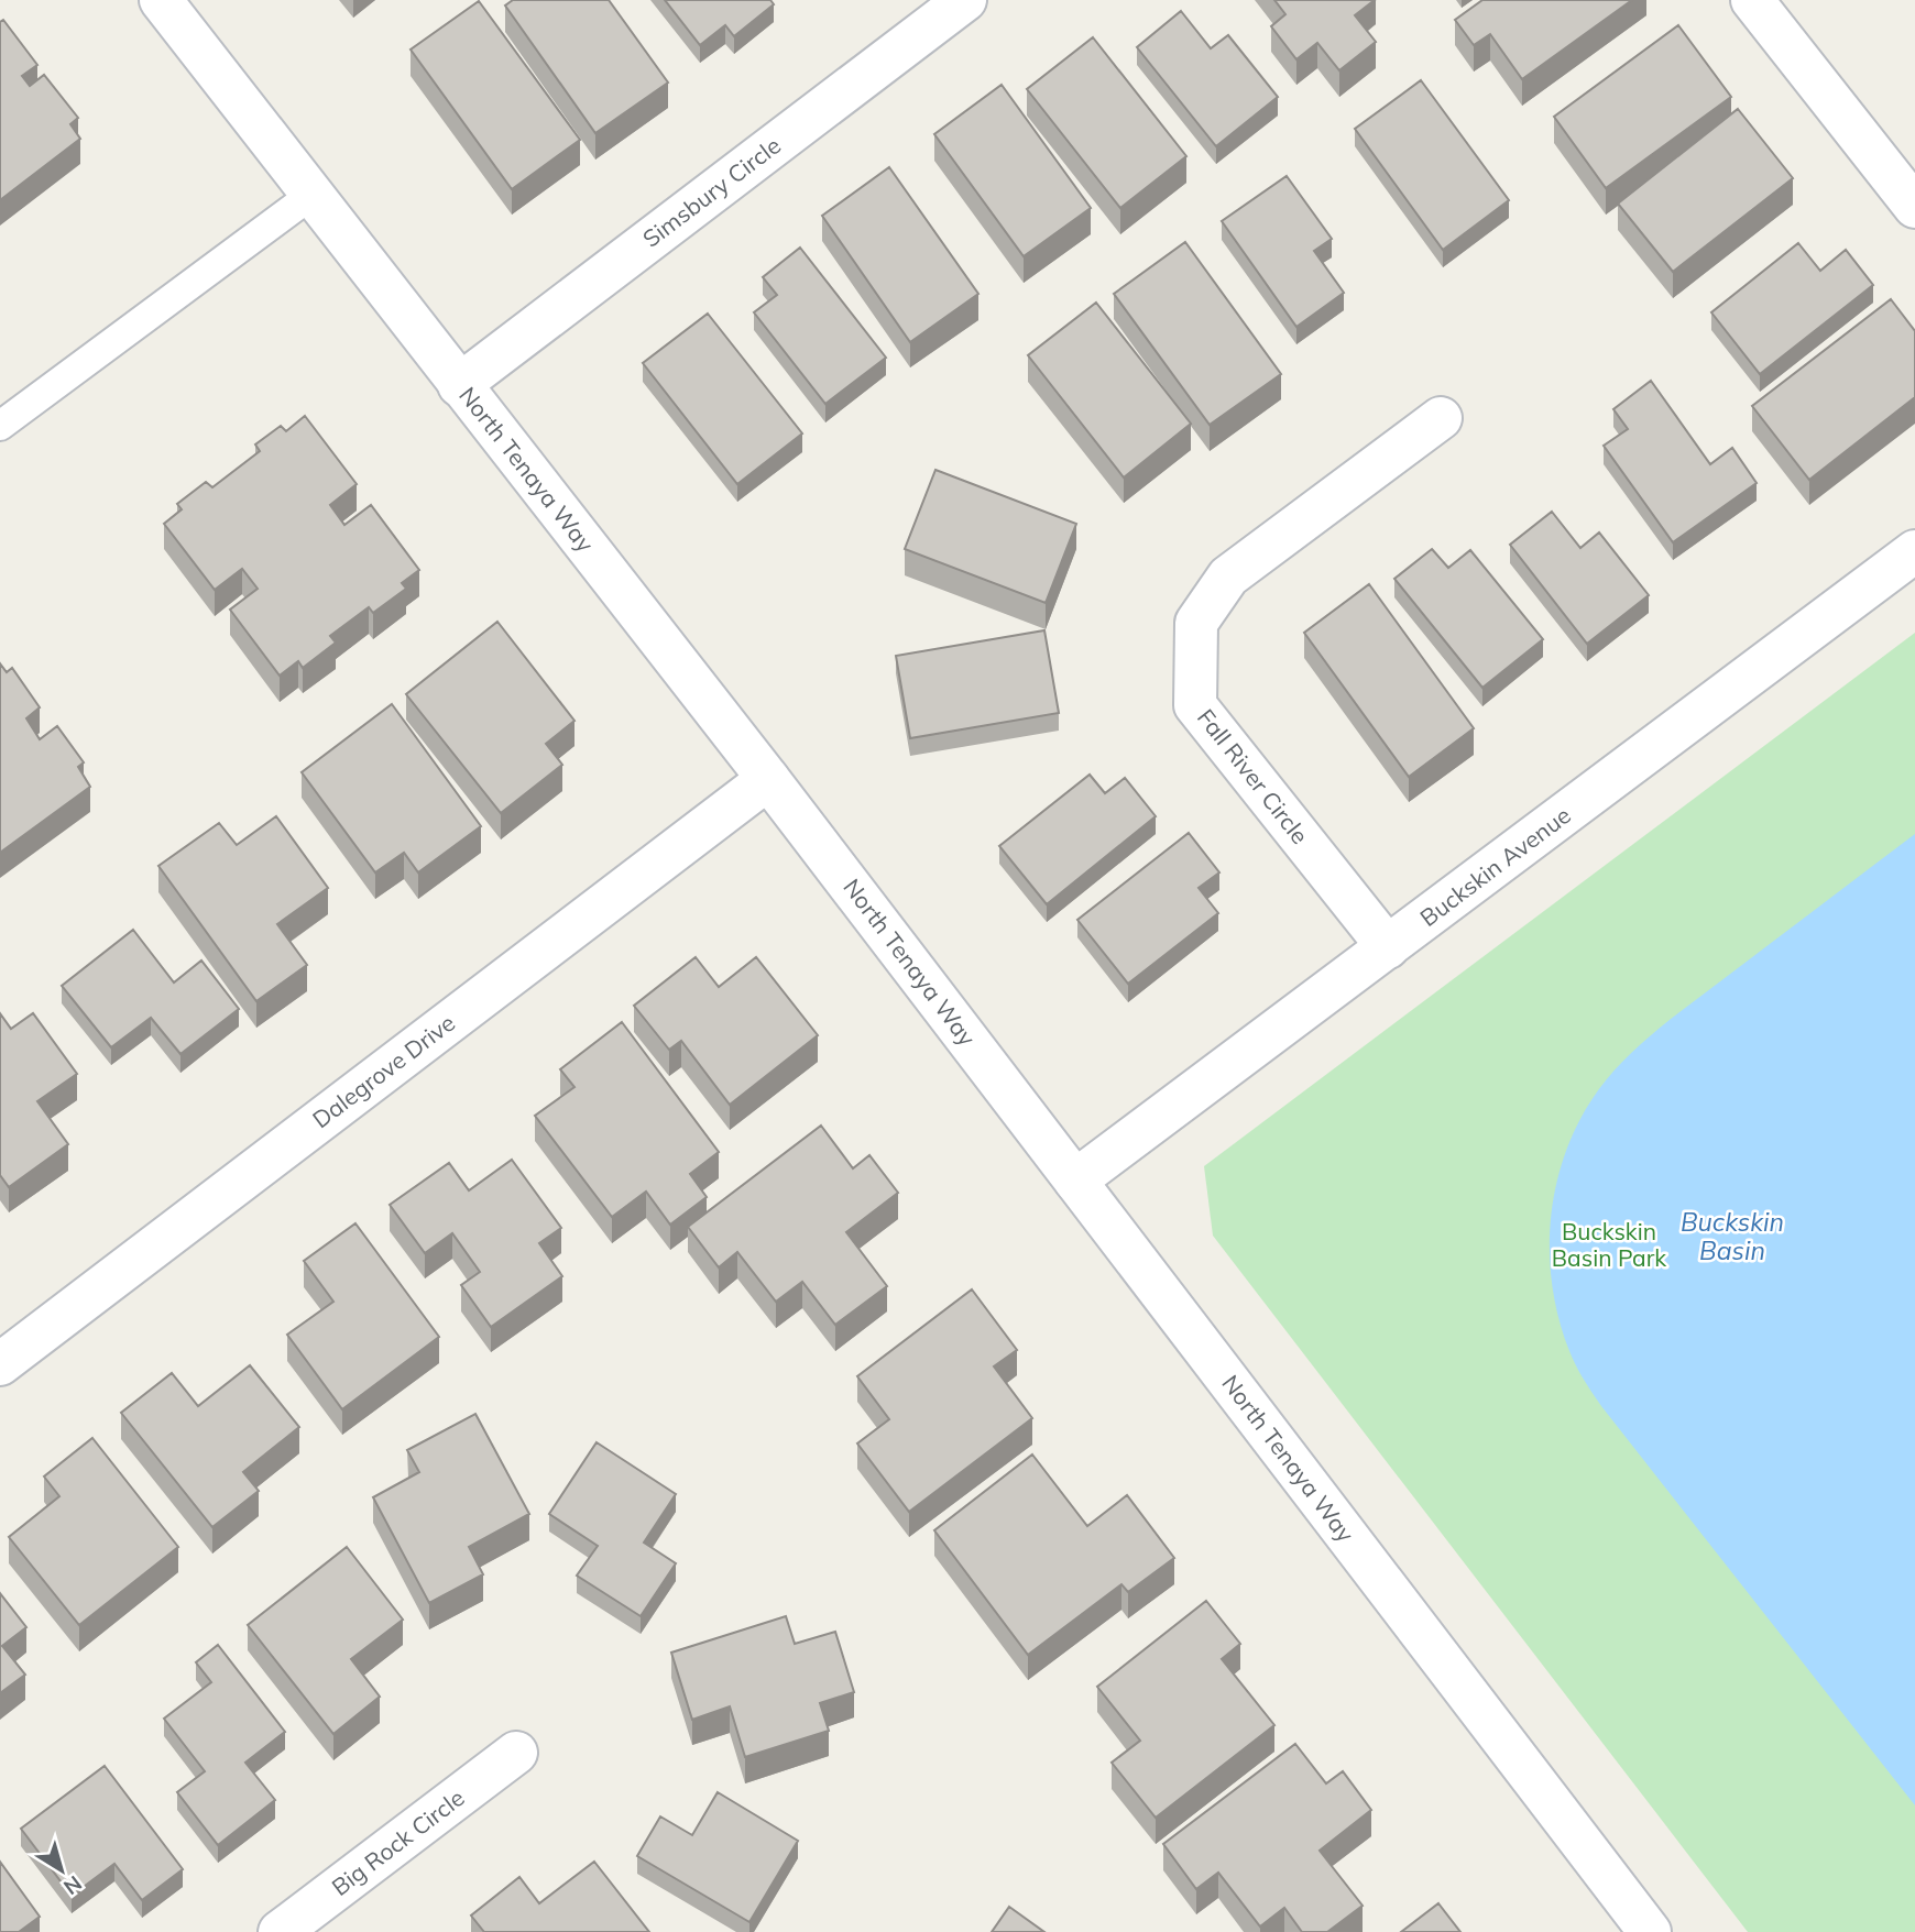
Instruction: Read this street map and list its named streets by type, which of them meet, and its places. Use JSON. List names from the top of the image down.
{
  "streets": {
    "street": [
      "Simsbury Circle",
      "North Tenaya Way",
      "Fall River Circle",
      "Buckskin Avenue",
      "Dalegrove Drive",
      "Big Rock Circle"
    ]
  },
  "crossings": [
    ["Simsbury Circle", "North Tenaya Way"],
    ["North Tenaya Way", "Buckskin Avenue"],
    ["North Tenaya Way", "Dalegrove Drive"],
    ["Fall River Circle", "Buckskin Avenue"]
  ],
  "water": ["Buckskin Basin"],
  "parks": ["Buckskin Basin Park"],
  "north": "bottom right"
}
